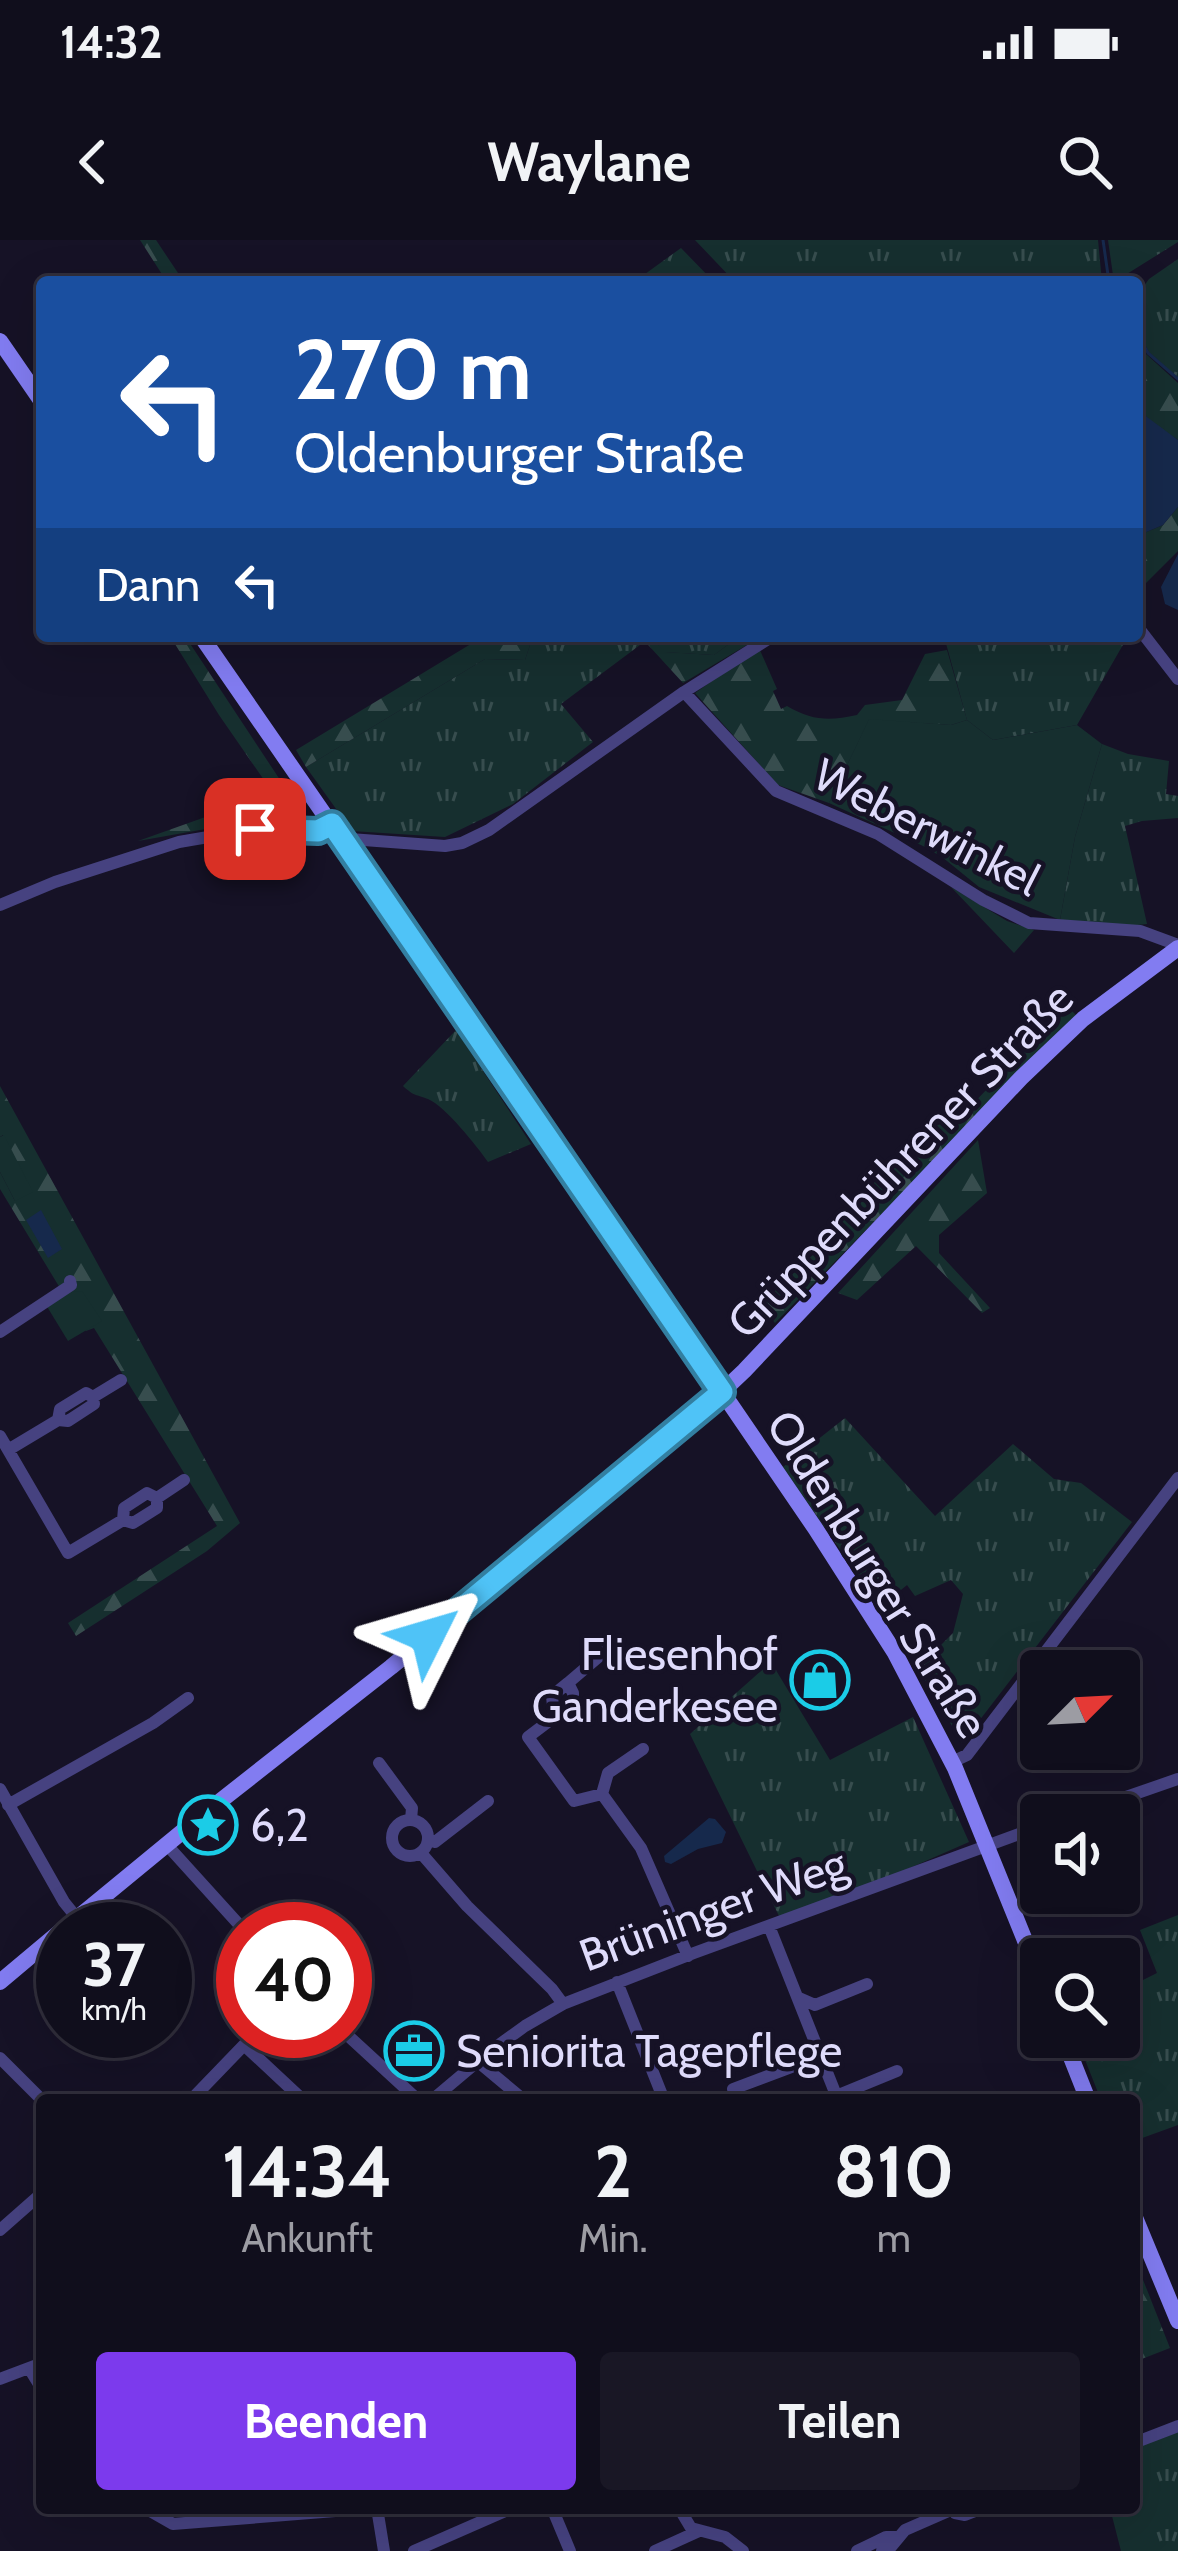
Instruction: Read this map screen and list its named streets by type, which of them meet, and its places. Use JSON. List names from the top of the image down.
{
  "streets": {
    "street": [
      "Weberwinkel",
      "Grüppenbührener Straße",
      "Oldenburger Straße",
      "Brüninger Weg"
    ]
  },
  "crossings": [
    ["Weberwinkel", "Grüppenbührener Straße"],
    ["Grüppenbührener Straße", "Oldenburger Straße"],
    ["Oldenburger Straße", "Brüninger Weg"]
  ],
  "places": {
    "shop": ["Fliesenhof Ganderkesee"],
    "place": ["6,2"],
    "office": ["Seniorita Tagepflege"]
  },
  "north": "top right",
  "page": {
    "status": "14:32",
    "header": "Waylane",
    "turn": ["270 m", "Oldenburger Straße"],
    "then": "Dann",
    "speed": "37 km/h",
    "limit": "40",
    "eta": [
      "14:34",
      "Ankunft",
      "2",
      "Min.",
      "810",
      "m"
    ],
    "buttons": ["Beenden", "Teilen"]
  }
}
